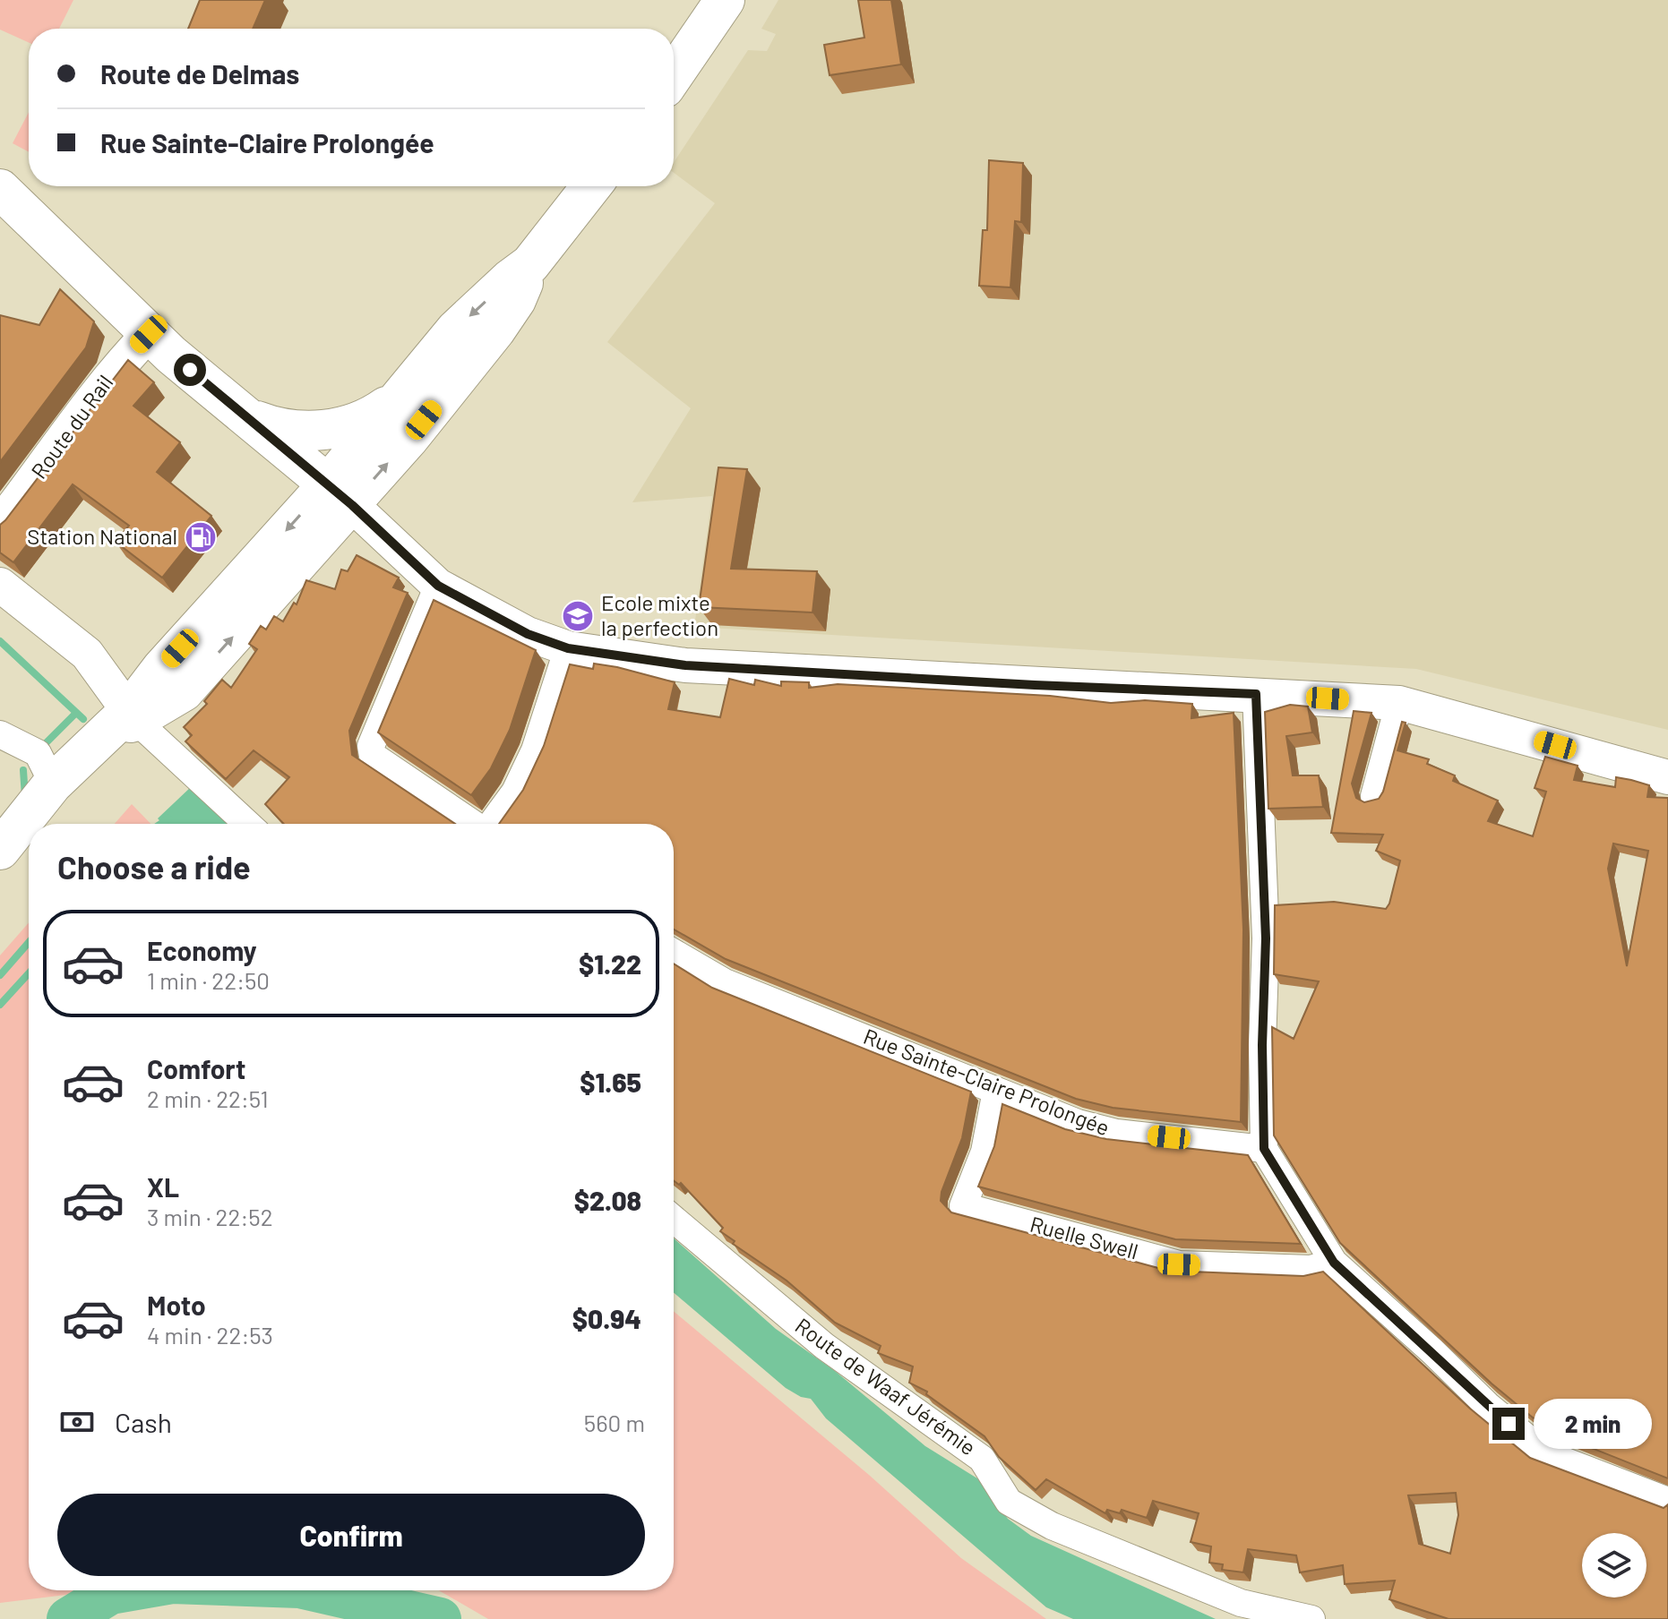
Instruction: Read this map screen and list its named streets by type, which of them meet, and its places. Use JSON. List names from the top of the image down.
{
  "streets": {
    "street": [
      "Route du Rail",
      "Rue Sainte-Claire Prolongée",
      "Ruelle Swell",
      "Route de Waaf Jérémie"
    ]
  },
  "crossings": [
    ["Rue Sainte-Claire Prolongée", "Ruelle Swell"]
  ],
  "places": {
    "fuel station": ["Station National"],
    "school or university": ["Ecole mixte la perfection"]
  },
  "page": {
    "banner": ["Route de Delmas", "Rue Sainte-Claire Prolongée"],
    "heading": "Choose a ride",
    "list": [
      {
        "name": "Economy",
        "note": "1 min · 22:50",
        "value": "$1.22"
      },
      {
        "name": "Comfort",
        "note": "2 min · 22:51",
        "value": "$1.65"
      },
      {
        "name": "XL",
        "note": "3 min · 22:52",
        "value": "$2.08"
      },
      {
        "name": "Moto",
        "note": "4 min · 22:53",
        "value": "$0.94"
      }
    ],
    "pay": ["Cash", "560 m"],
    "bubble": "2 min",
    "buttons": "Confirm"
  }
}
